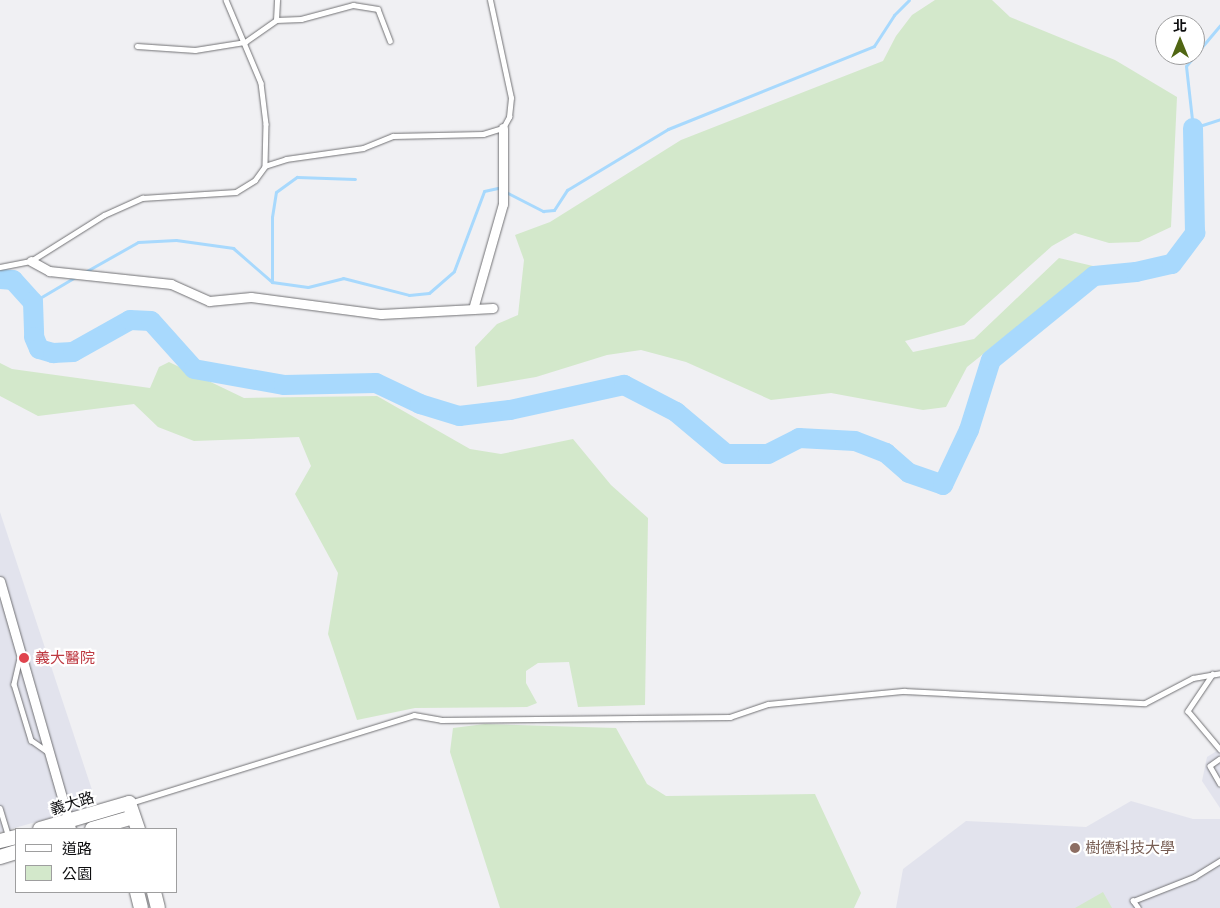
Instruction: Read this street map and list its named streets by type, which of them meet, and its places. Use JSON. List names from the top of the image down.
{
  "streets": {
    "street": ["義大路"]
  },
  "places": ["義大醫院", "樹德科技大學"],
  "legend": ["道路", "公園"],
  "north": "top"
}
